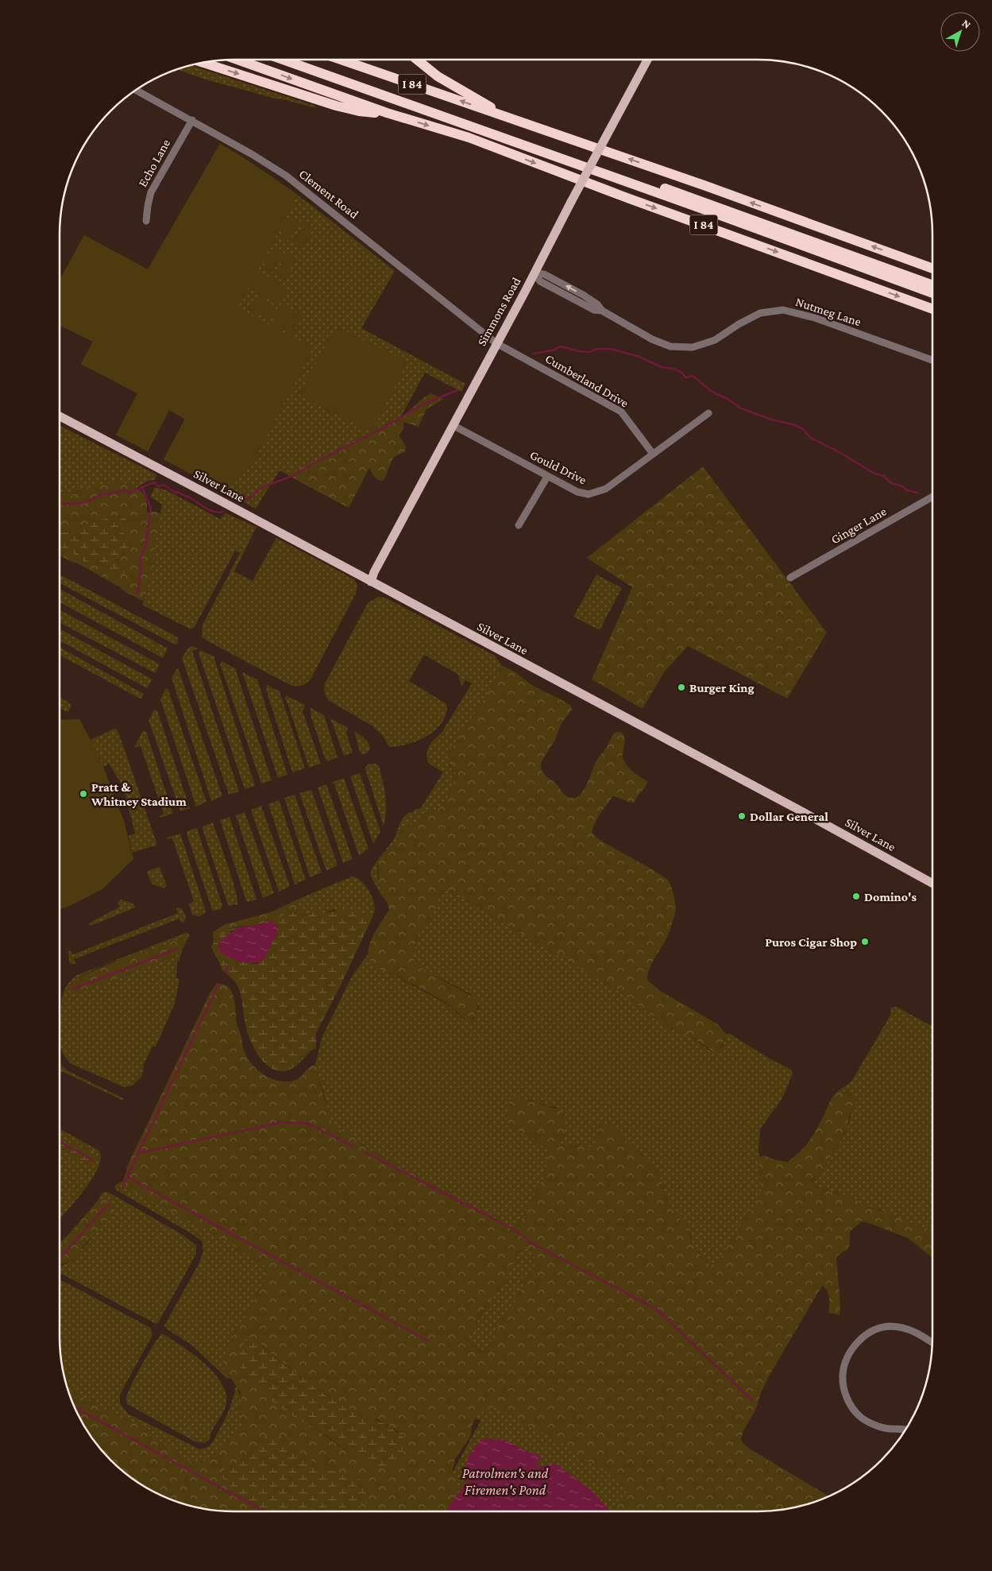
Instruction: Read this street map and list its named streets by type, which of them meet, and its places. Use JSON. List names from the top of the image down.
{
  "streets": {
    "highway": ["I 84"],
    "main road": ["Simmons Road", "Silver Lane"],
    "street": [
      "Echo Lane",
      "Clement Road",
      "Nutmeg Lane",
      "Cumberland Drive",
      "Gould Drive",
      "Ginger Lane"
    ]
  },
  "crossings": [
    ["Echo Lane", "Clement Road"],
    ["Clement Road", "Simmons Road"],
    ["Clement Road", "Cumberland Drive"],
    ["Simmons Road", "Nutmeg Lane"],
    ["Simmons Road", "Cumberland Drive"],
    ["Simmons Road", "Gould Drive"],
    ["Simmons Road", "Silver Lane"],
    ["Cumberland Drive", "Gould Drive"]
  ],
  "water": ["Patrolmen's and Firemen's Pond"],
  "places": [
    "Burger King",
    "Pratt & Whitney Stadium",
    "Dollar General",
    "Domino's",
    "Puros Cigar Shop"
  ],
  "north": "top right"
}
